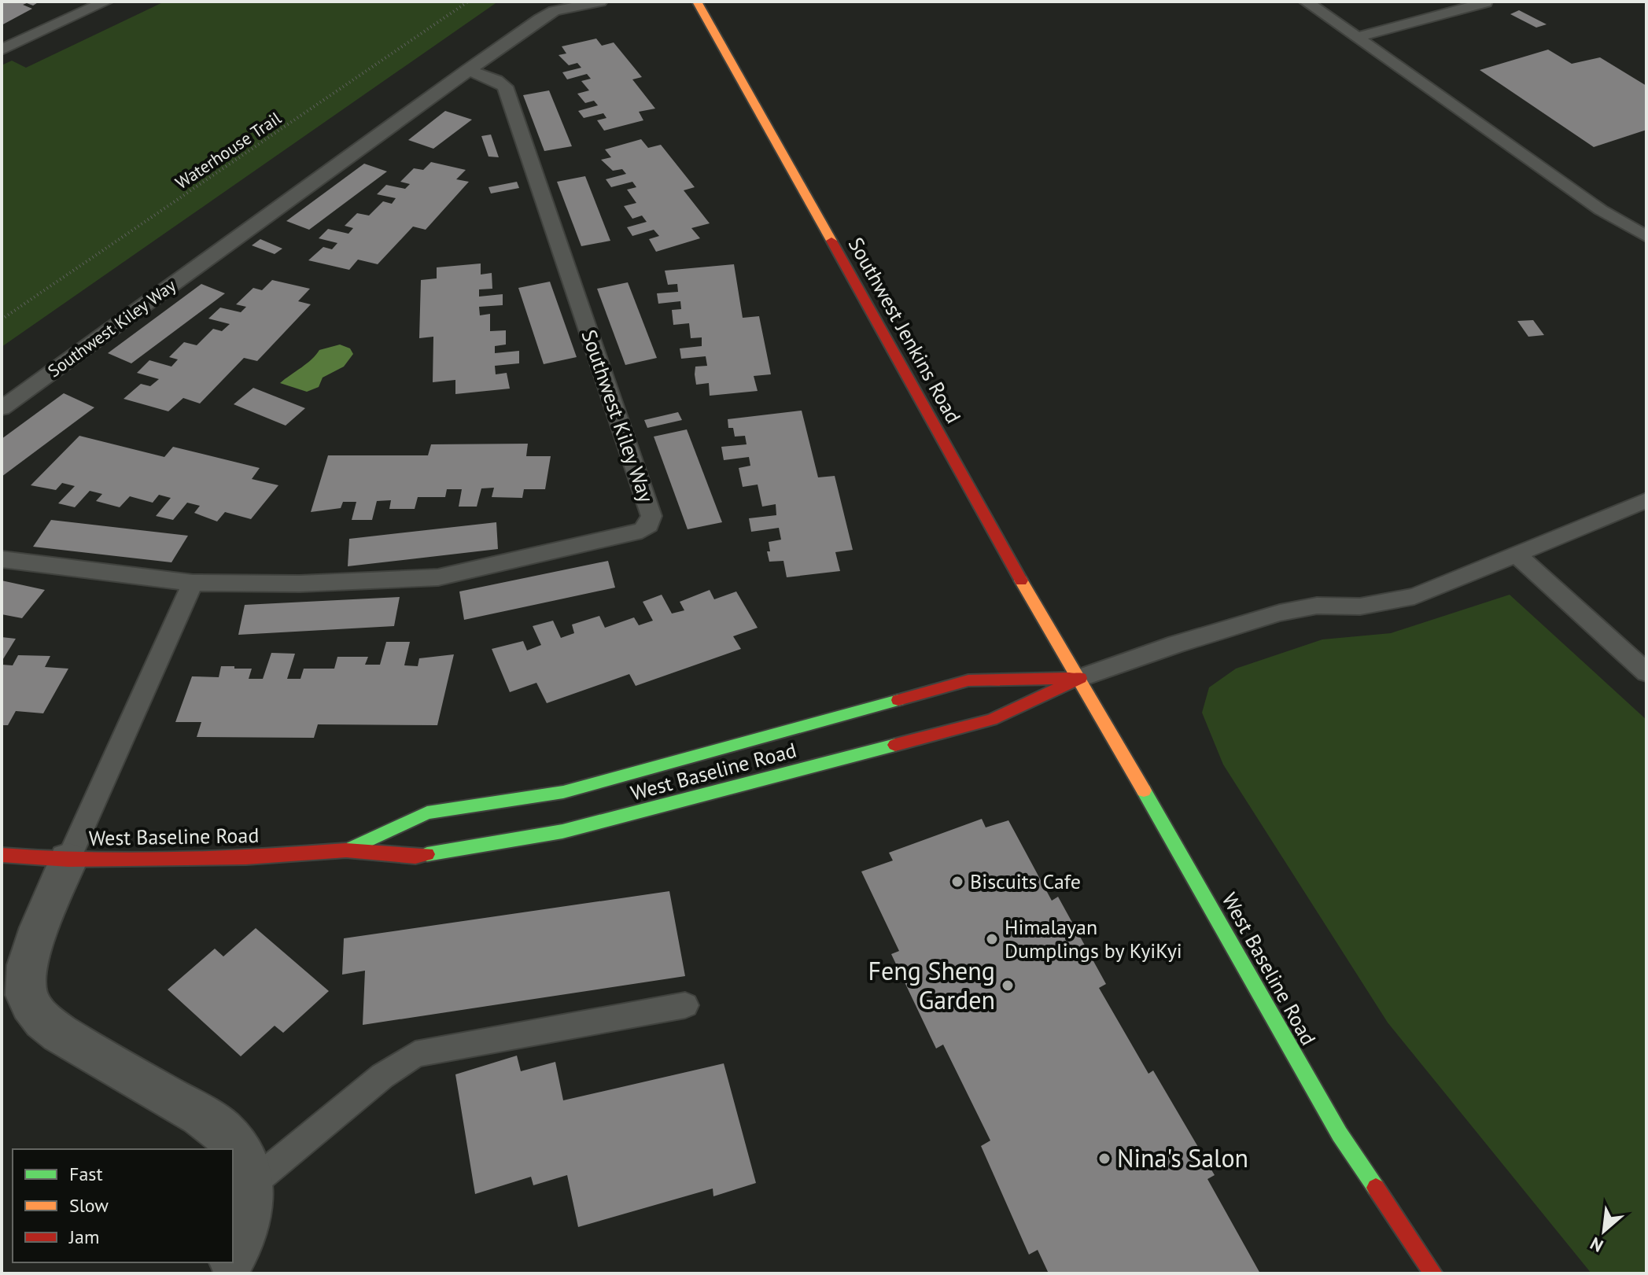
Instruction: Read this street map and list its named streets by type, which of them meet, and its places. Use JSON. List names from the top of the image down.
{
  "streets": {
    "main road": ["Southwest Jenkins Road", "West Baseline Road"],
    "lane": ["Southwest Kiley Way"],
    "path": ["Waterhouse Trail"]
  },
  "crossings": [
    ["Southwest Jenkins Road", "West Baseline Road"]
  ],
  "places": [
    "Biscuits Cafe",
    "Himalayan Dumplings by KyiKyi",
    "Feng Sheng Garden",
    "Nina's Salon"
  ],
  "legend": ["Fast", "Slow", "Jam"],
  "north": "bottom left"
}
